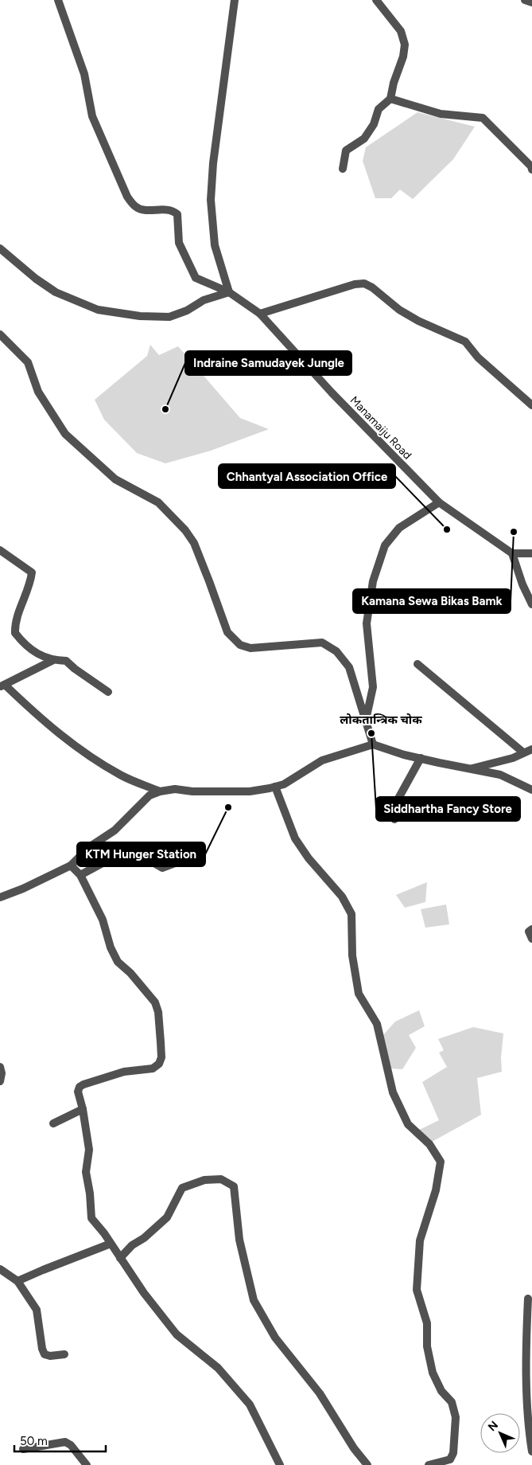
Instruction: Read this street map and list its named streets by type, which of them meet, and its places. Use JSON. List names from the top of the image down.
{
  "streets": {
    "street": ["Manamaiju Road"]
  },
  "districts": ["लोकतान्त्रिक चोक"],
  "places": [
    "Indraine Samudayek Jungle",
    "Chhantyal Association Office",
    "Kamana Sewa Bikas Bamk",
    "Siddhartha Fancy Store",
    "KTM Hunger Station"
  ],
  "scale_bar": "50 m",
  "north": "top left"
}
